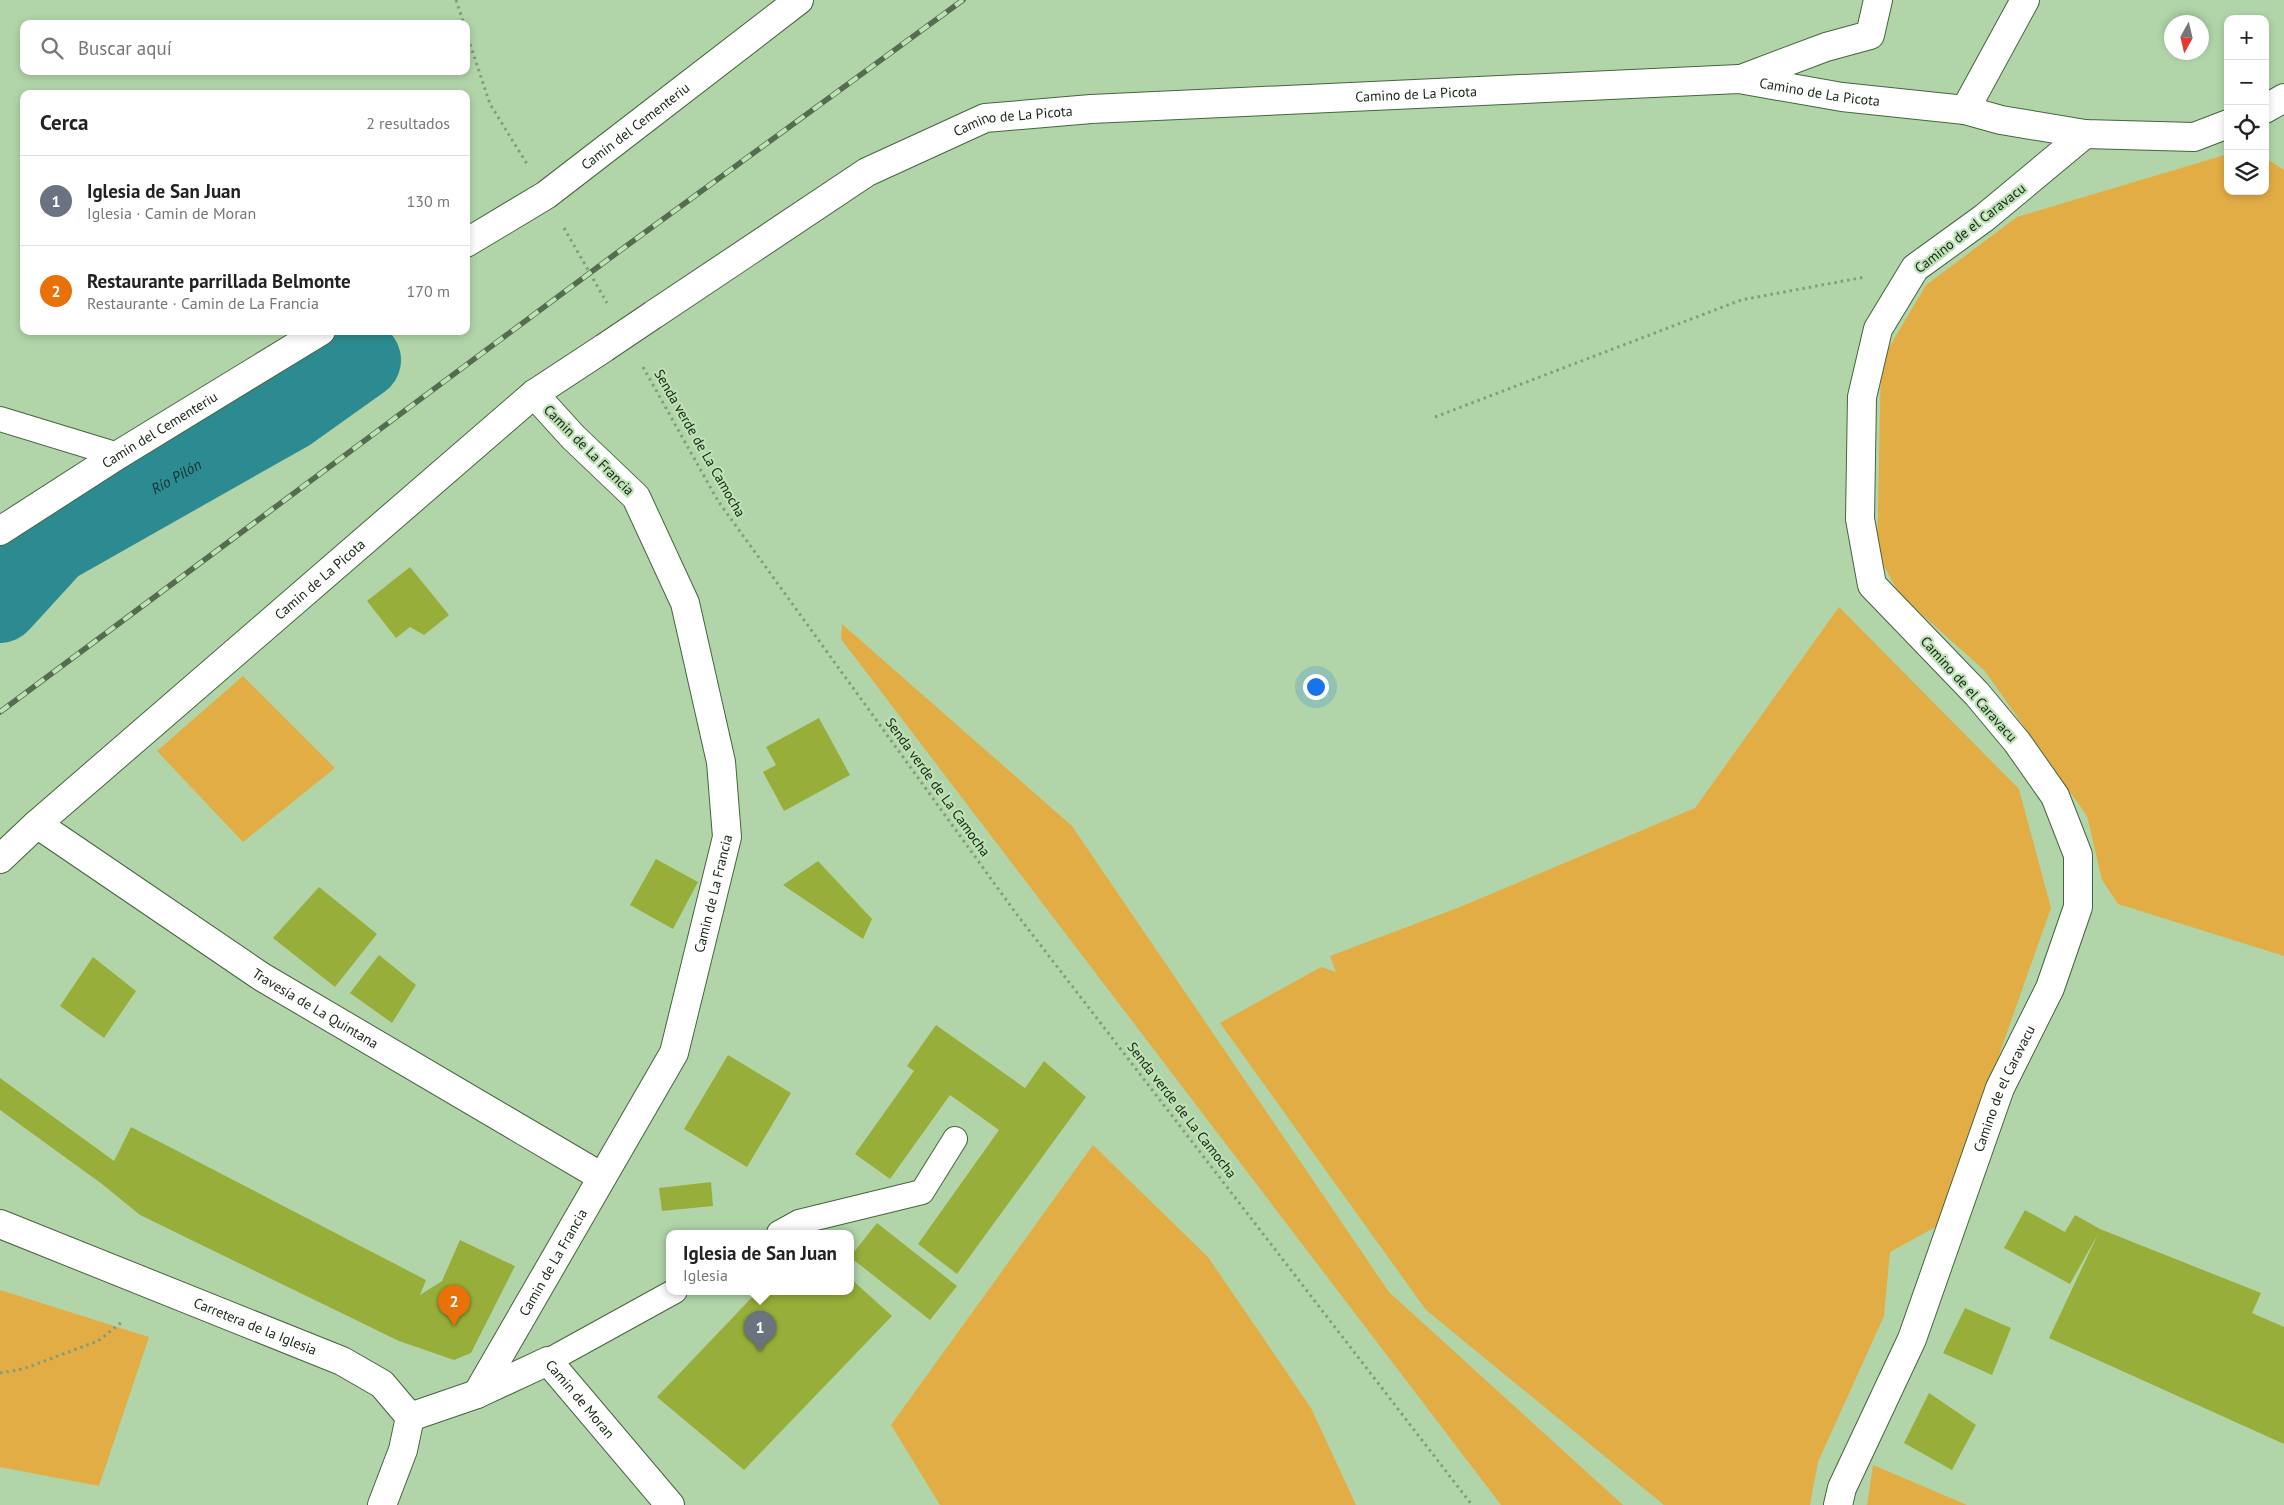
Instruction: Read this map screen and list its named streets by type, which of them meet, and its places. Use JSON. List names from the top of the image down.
{
  "streets": {
    "street": [
      "Camino de La Picota",
      "Camín del Cementeriu",
      "Camino de el Caravacu",
      "Camin de La Francia",
      "Camin de La Picota",
      "Travesía de La Quintana",
      "Carretera de la Iglesia",
      "Camin de Moran"
    ],
    "path": ["Senda verde de La Camocha"]
  },
  "crossings": [
    ["Camino de La Picota", "Camino de el Caravacu"],
    ["Camino de La Picota", "Camin de La Picota"],
    ["Camin de La Francia", "Camin de La Picota"],
    ["Camin de La Francia", "Travesía de La Quintana"],
    ["Camin de La Francia", "Camin de Moran"],
    ["Camin de La Picota", "Travesía de La Quintana"],
    ["Carretera de la Iglesia", "Camin de Moran"]
  ],
  "water": ["Río Pilón"],
  "north": "bottom",
  "page": {
    "map_buttons": ["+", "−"],
    "search": "Buscar aquí",
    "heading": ["Cerca", "2 resultados"],
    "list": [
      {
        "mark": "1",
        "name": "Iglesia de San Juan",
        "note": "Iglesia · Camin de Moran",
        "value": "130 m"
      },
      {
        "mark": "2",
        "name": "Restaurante parrillada Belmonte",
        "note": "Restaurante · Camin de La Francia",
        "value": "170 m"
      }
    ],
    "popup": ["Iglesia de San Juan", "Iglesia"],
    "pins": ["2", "1"]
  }
}
